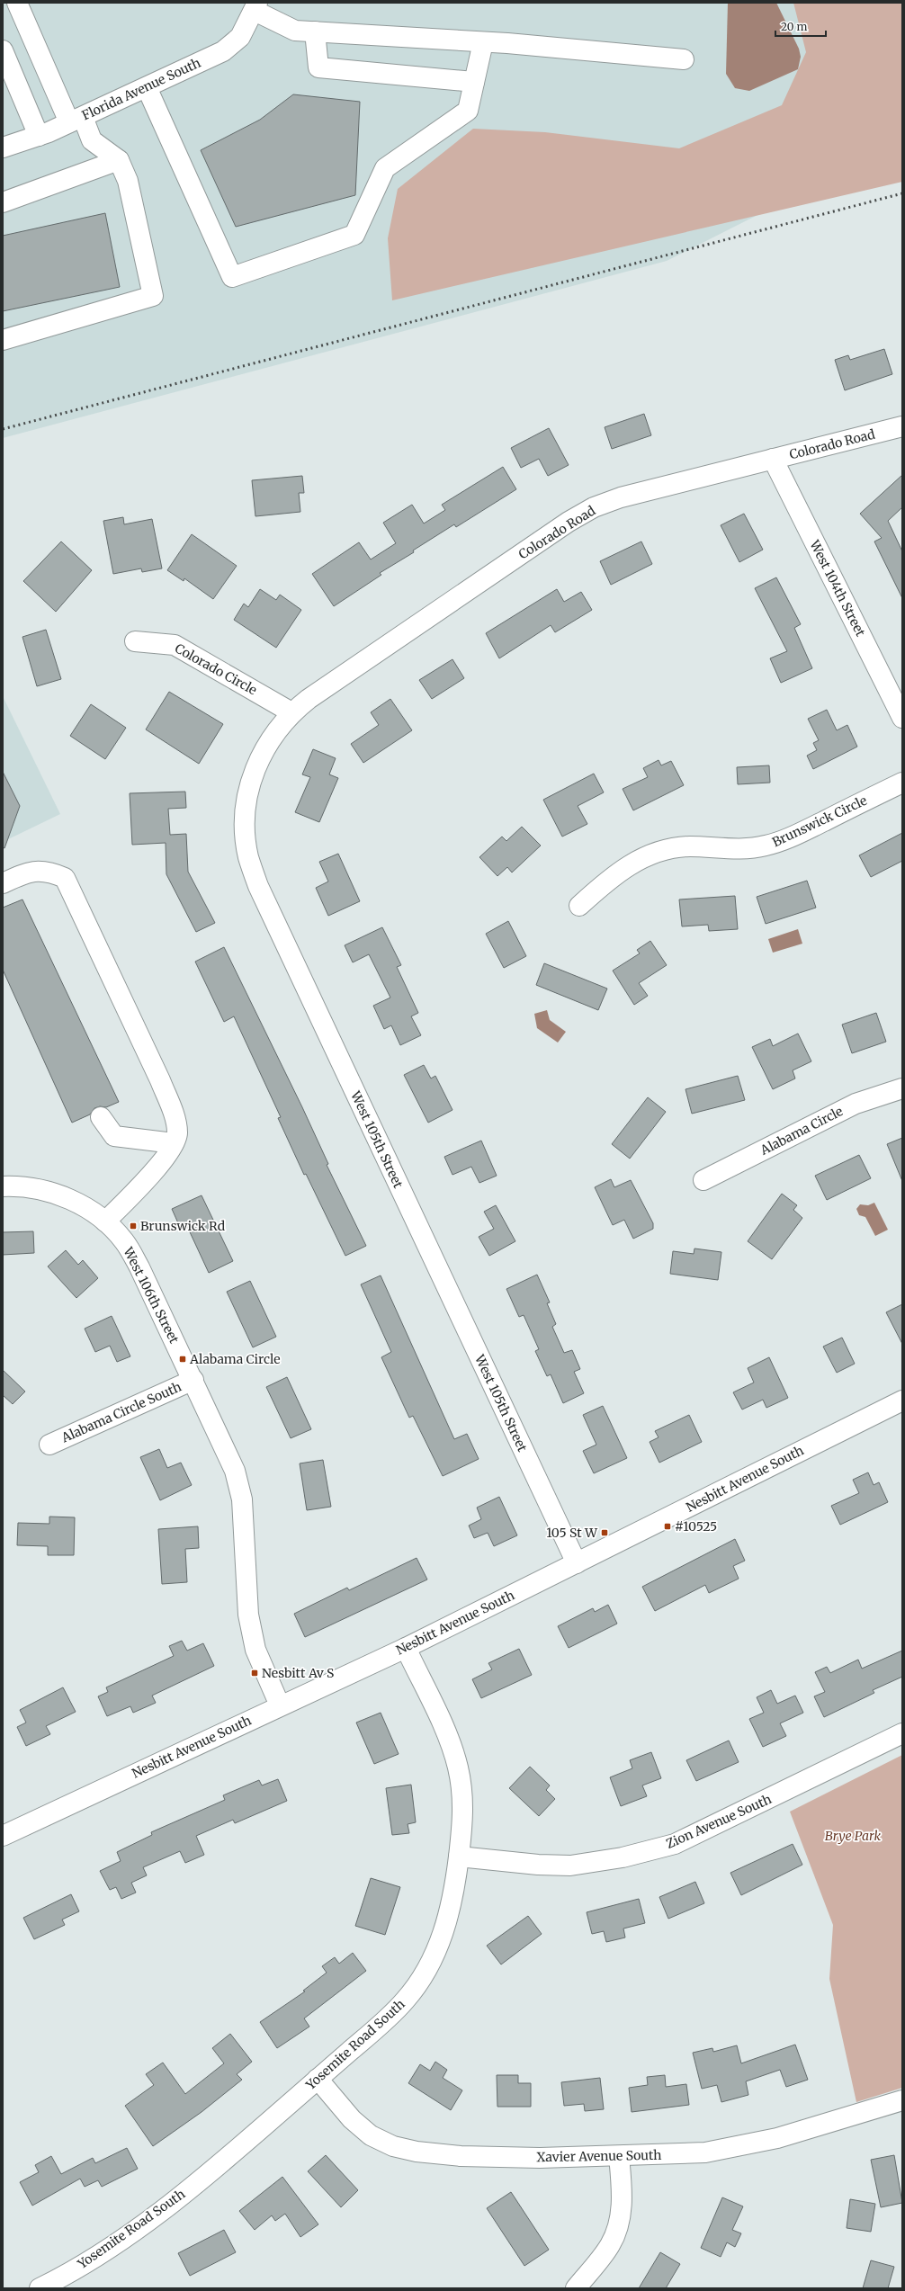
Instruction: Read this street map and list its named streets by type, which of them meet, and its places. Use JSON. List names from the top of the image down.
{
  "streets": {
    "street": [
      "Florida Avenue South",
      "Colorado Road",
      "West 104th Street",
      "Colorado Circle",
      "Brunswick Circle",
      "Alabama Circle",
      "West 105th Street",
      "West 106th Street",
      "Alabama Circle South",
      "Nesbitt Avenue South",
      "Zion Avenue South",
      "Yosemite Road South",
      "Xavier Avenue South"
    ]
  },
  "crossings": [
    ["Colorado Road", "West 104th Street"],
    ["Colorado Road", "Colorado Circle"],
    ["Colorado Road", "West 105th Street"],
    ["Colorado Circle", "West 105th Street"],
    ["West 105th Street", "Nesbitt Avenue South"],
    ["West 106th Street", "Alabama Circle South"],
    ["West 106th Street", "Nesbitt Avenue South"],
    ["Nesbitt Avenue South", "Yosemite Road South"],
    ["Zion Avenue South", "Yosemite Road South"],
    ["Yosemite Road South", "Xavier Avenue South"]
  ],
  "parks": ["Brye Park"],
  "places": {
    "transit": [
      "Brunswick Rd",
      "Alabama Circle",
      "#10525",
      "105 St W",
      "Nesbitt Av S"
    ]
  },
  "scale_bar": "20 m"
}
